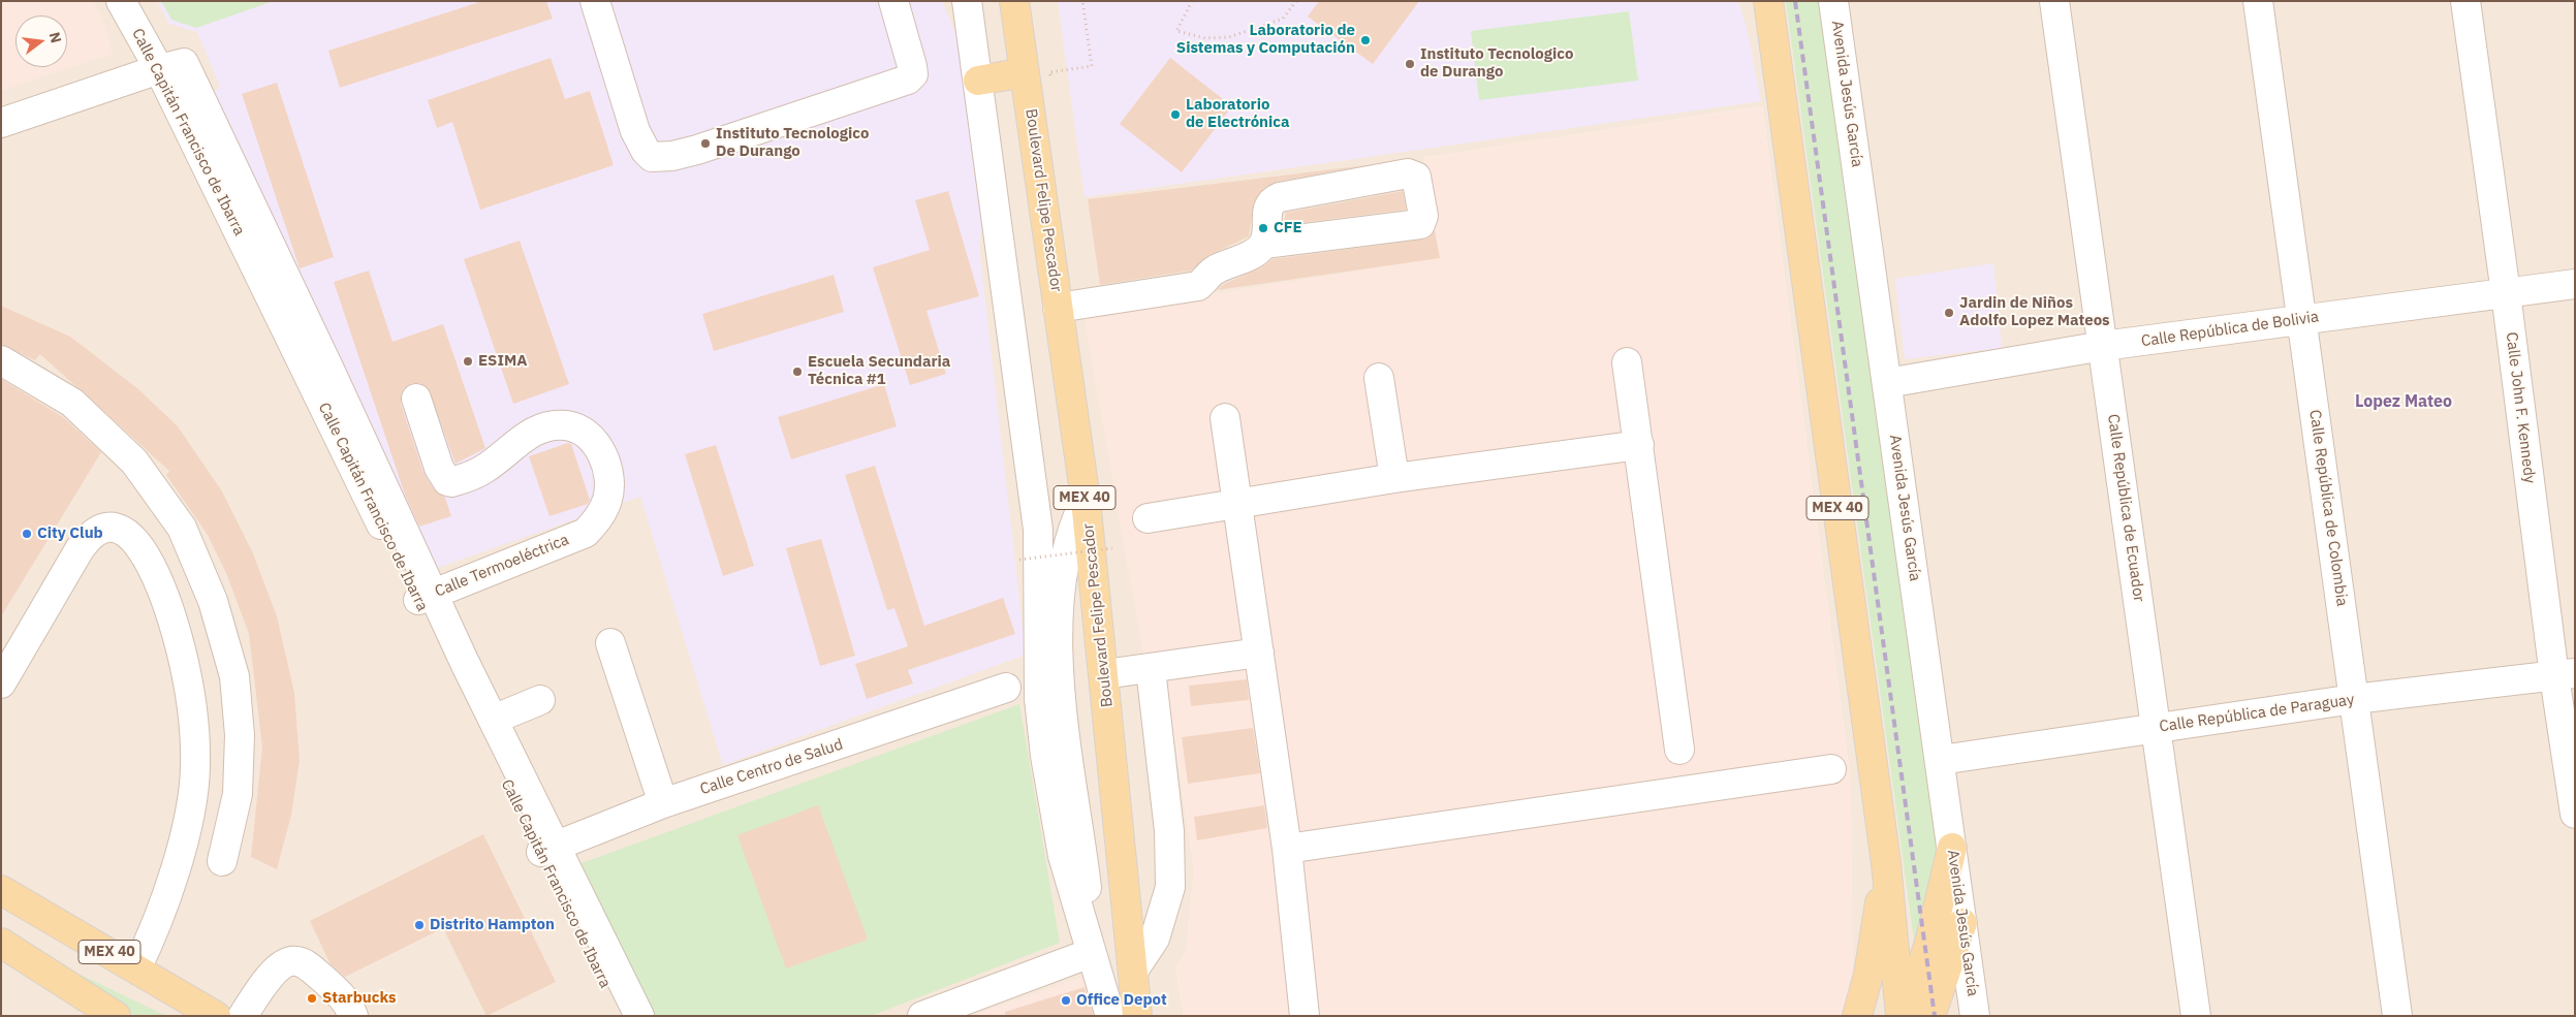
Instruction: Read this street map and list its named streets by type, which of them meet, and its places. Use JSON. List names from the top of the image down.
{
  "streets": {
    "main road": ["Boulevard Felipe Pescador", "MEX 40"],
    "street": [
      "Avenida Jesús García",
      "Calle Capitán Francisco de Ibarra",
      "Calle República de Bolivia",
      "Calle John F. Kennedy",
      "Calle República de Ecuador",
      "Calle República de Colombia",
      "Calle Termoeléctrica",
      "Calle República de Paraguay",
      "Calle Centro de Salud"
    ]
  },
  "crossings": [
    ["Avenida Jesús García", "Calle República de Bolivia"],
    ["Avenida Jesús García", "Calle República de Paraguay"],
    ["Calle Capitán Francisco de Ibarra", "Calle Termoeléctrica"],
    ["Calle Capitán Francisco de Ibarra", "Calle Centro de Salud"],
    ["Calle República de Bolivia", "Calle John F. Kennedy"],
    ["Calle República de Bolivia", "Calle República de Ecuador"],
    ["Calle República de Bolivia", "Calle República de Colombia"],
    ["Calle John F. Kennedy", "Calle República de Paraguay"],
    ["Calle República de Ecuador", "Calle República de Paraguay"],
    ["Calle República de Colombia", "Calle República de Paraguay"]
  ],
  "districts": ["Lopez Mateo"],
  "places": [
    "Laboratorio de Sistemas y Computación",
    "Instituto Tecnologico de Durango",
    "Laboratorio de Electrónica",
    "Instituto Tecnologico De Durango",
    "CFE",
    "Jardin de Niños Adolfo Lopez Mateos",
    "ESIMA",
    "Escuela Secundaria Técnica #1",
    "City Club",
    "Distrito Hampton",
    "Starbucks",
    "Office Depot"
  ],
  "north": "right"
}
